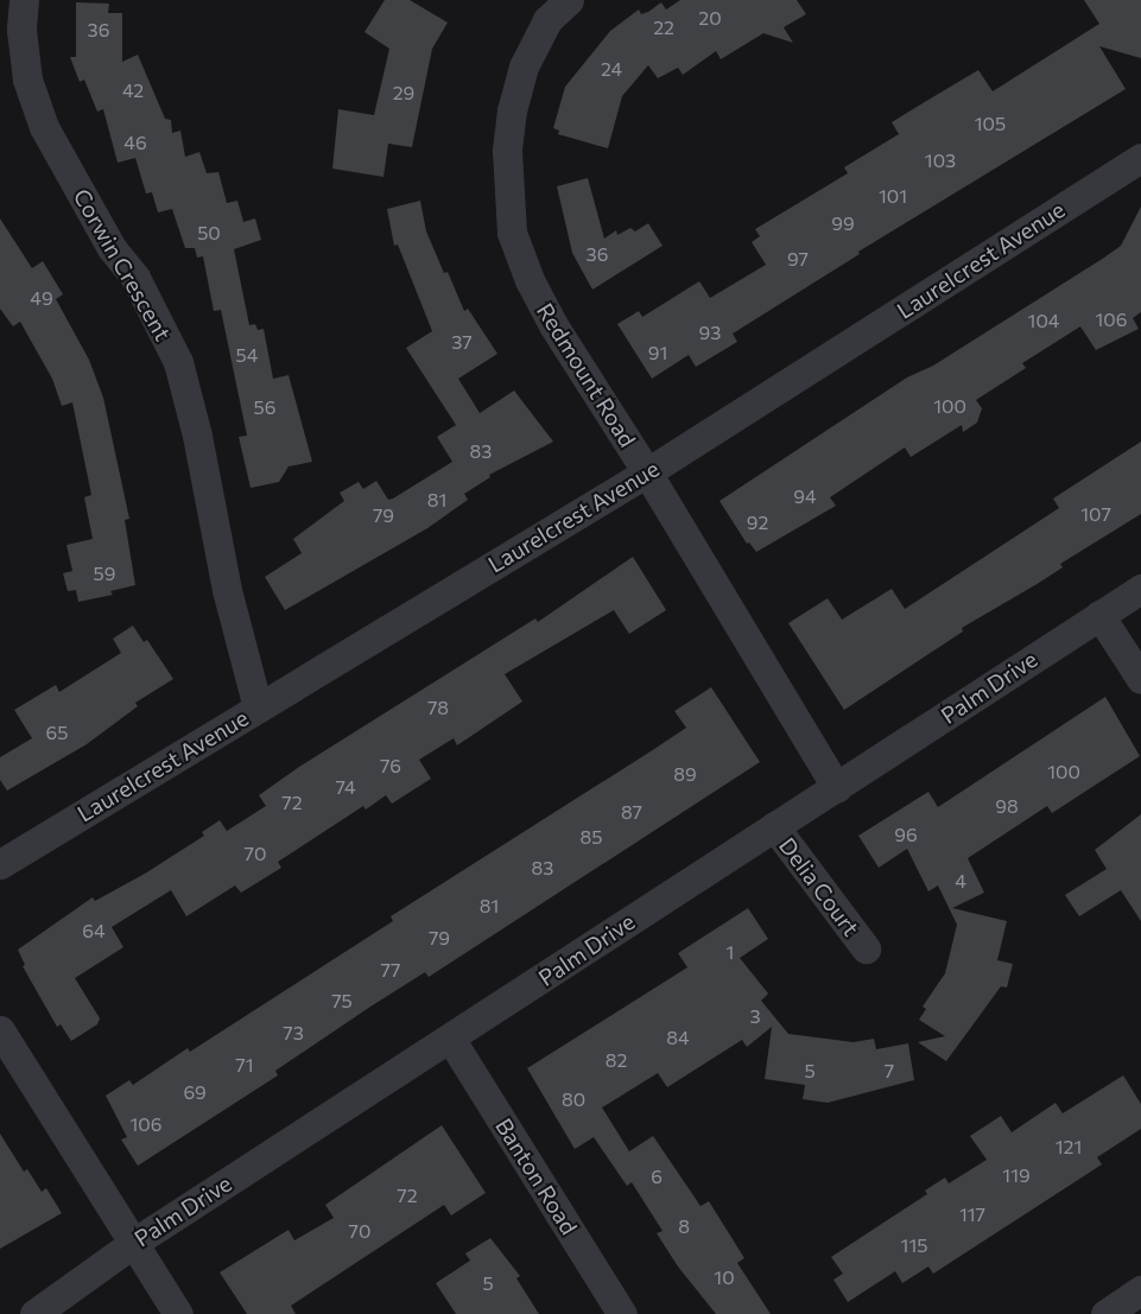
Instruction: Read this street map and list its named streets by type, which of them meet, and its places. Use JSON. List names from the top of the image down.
{
  "streets": {
    "street": [
      "Laurelcrest Avenue",
      "Corwin Crescent",
      "Redmount Road",
      "Palm Drive",
      "Delia Court",
      "Banton Road"
    ]
  },
  "crossings": [
    ["Laurelcrest Avenue", "Corwin Crescent"],
    ["Laurelcrest Avenue", "Redmount Road"],
    ["Redmount Road", "Palm Drive"],
    ["Palm Drive", "Delia Court"],
    ["Palm Drive", "Banton Road"]
  ],
  "house_numbers": [
    "20",
    "22",
    "36",
    "24",
    "42",
    "29",
    "105",
    "46",
    "103",
    "101",
    "99",
    "50",
    "36",
    "97",
    "49",
    "106",
    "104",
    "93",
    "37",
    "91",
    "54",
    "100",
    "56",
    "83",
    "94",
    "81",
    "107",
    "79",
    "92",
    "59",
    "78",
    "65",
    "76",
    "100",
    "89",
    "74",
    "72",
    "98",
    "87",
    "96",
    "85",
    "70",
    "83",
    "4",
    "81",
    "64",
    "79",
    "1",
    "77",
    "75",
    "3",
    "73",
    "84",
    "82",
    "71",
    "5",
    "7",
    "69",
    "80",
    "106",
    "121",
    "119",
    "6",
    "72",
    "117",
    "8",
    "70",
    "115",
    "10",
    "5"
  ]
}
